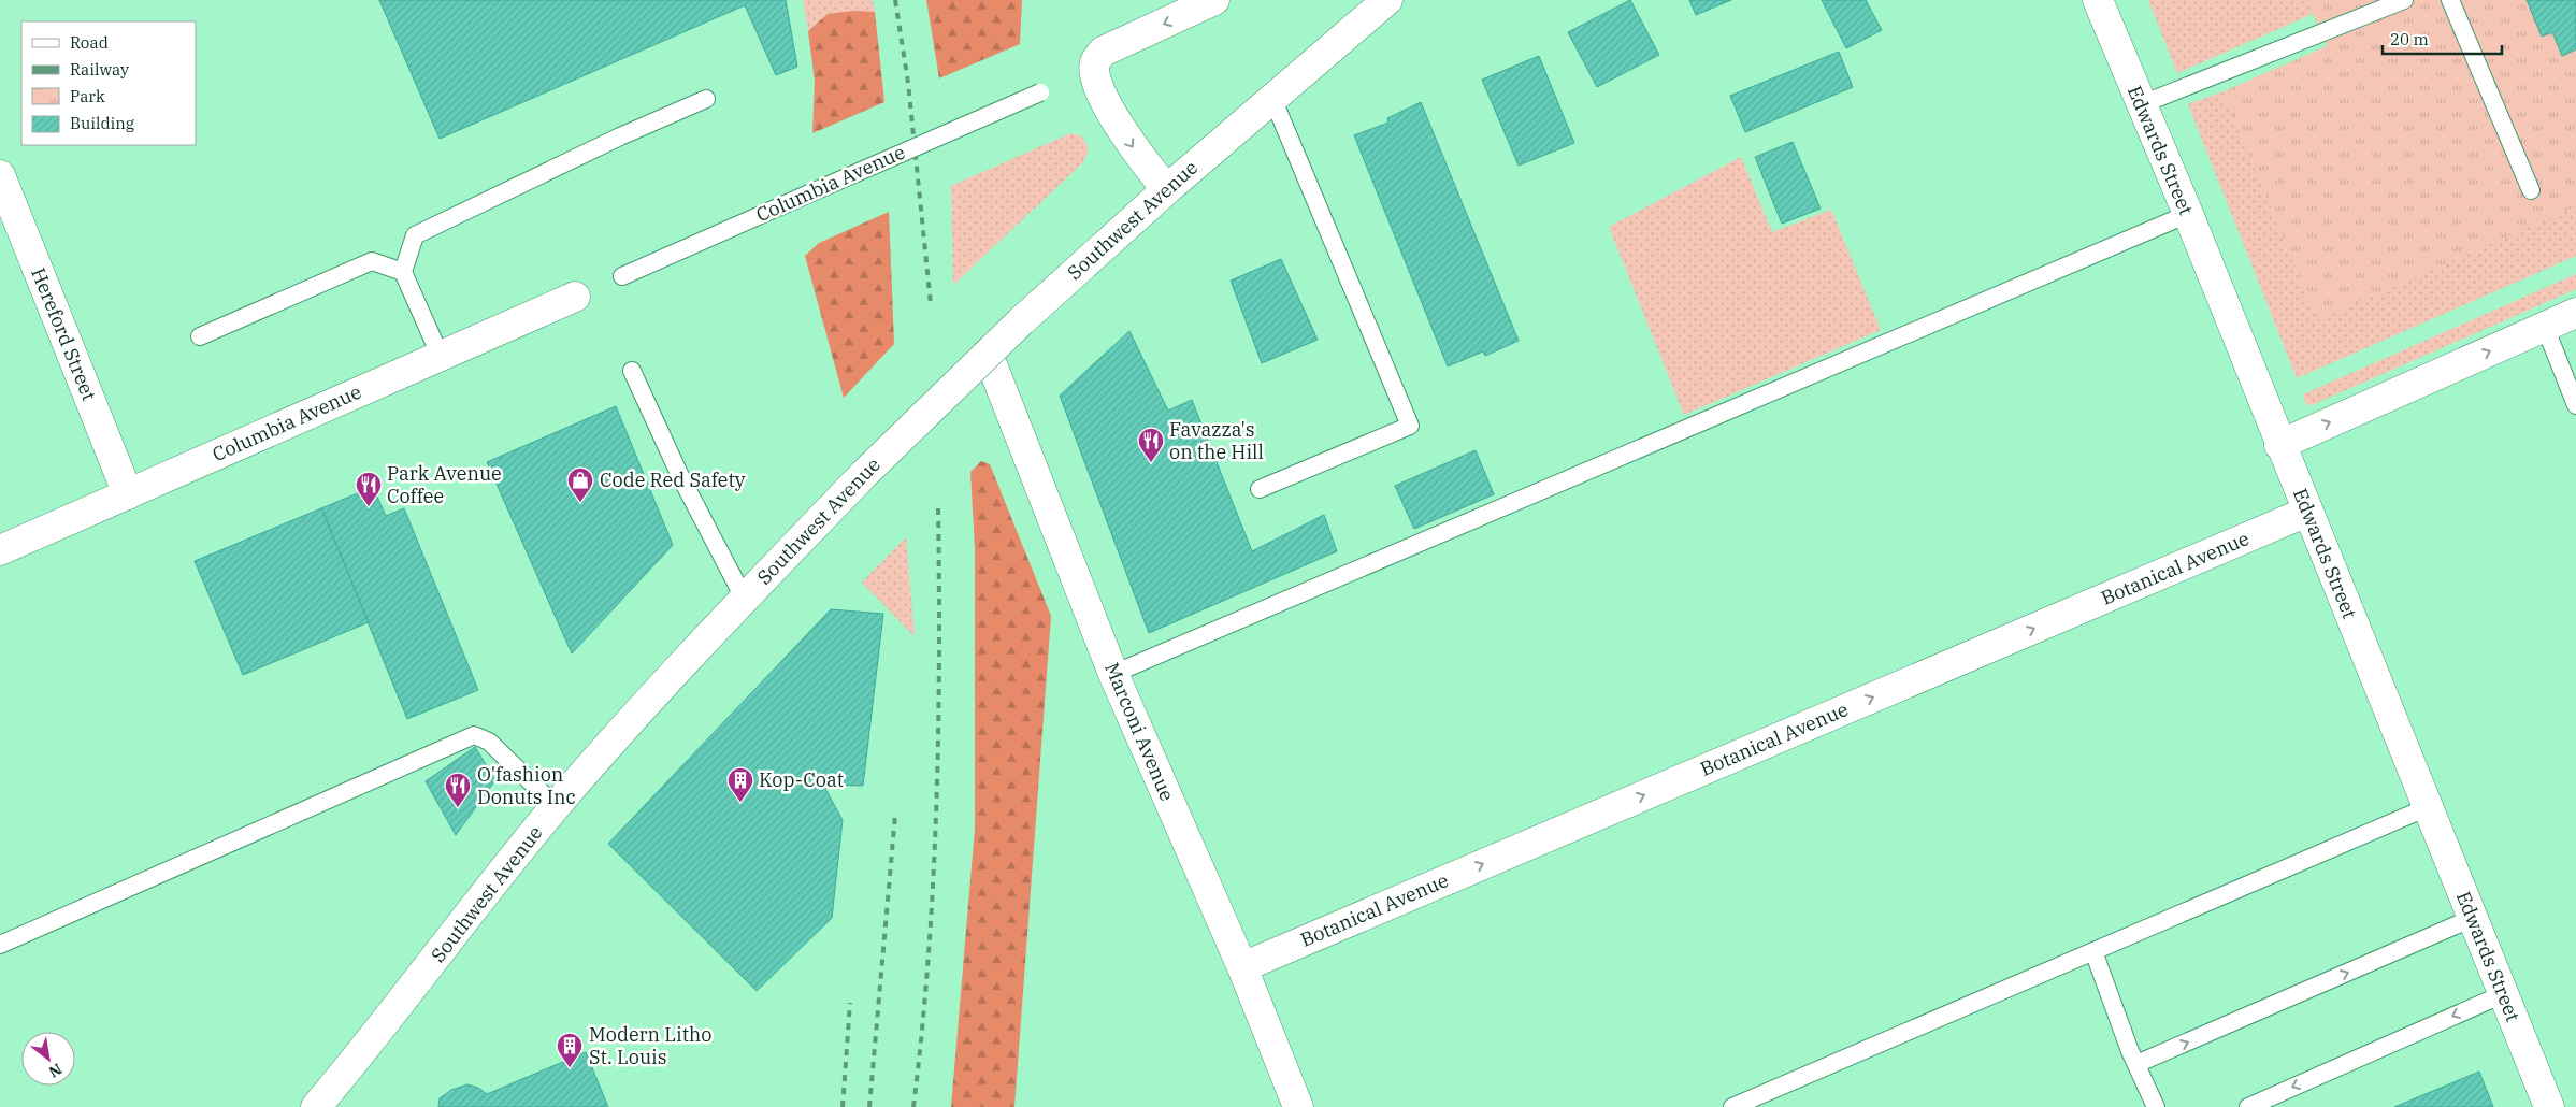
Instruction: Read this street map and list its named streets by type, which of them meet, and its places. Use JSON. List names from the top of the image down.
{
  "streets": {
    "street": [
      "Edwards Street",
      "Columbia Avenue",
      "Southwest Avenue",
      "Hereford Street",
      "Botanical Avenue",
      "Marconi Avenue"
    ]
  },
  "crossings": [
    ["Edwards Street", "Botanical Avenue"],
    ["Columbia Avenue", "Hereford Street"],
    ["Southwest Avenue", "Marconi Avenue"],
    ["Botanical Avenue", "Marconi Avenue"]
  ],
  "one_way": ["Botanical Avenue"],
  "places": {
    "restaurant": ["Favazza's on the Hill", "Park Avenue Coffee", "O'fashion Donuts Inc"],
    "shop": ["Code Red Safety"],
    "building": ["Kop-Coat", "Modern Litho St. Louis"]
  },
  "legend": [
    "Road",
    "Railway",
    "Park",
    "Building"
  ],
  "scale_bar": "20 m",
  "north": "bottom right"
}
